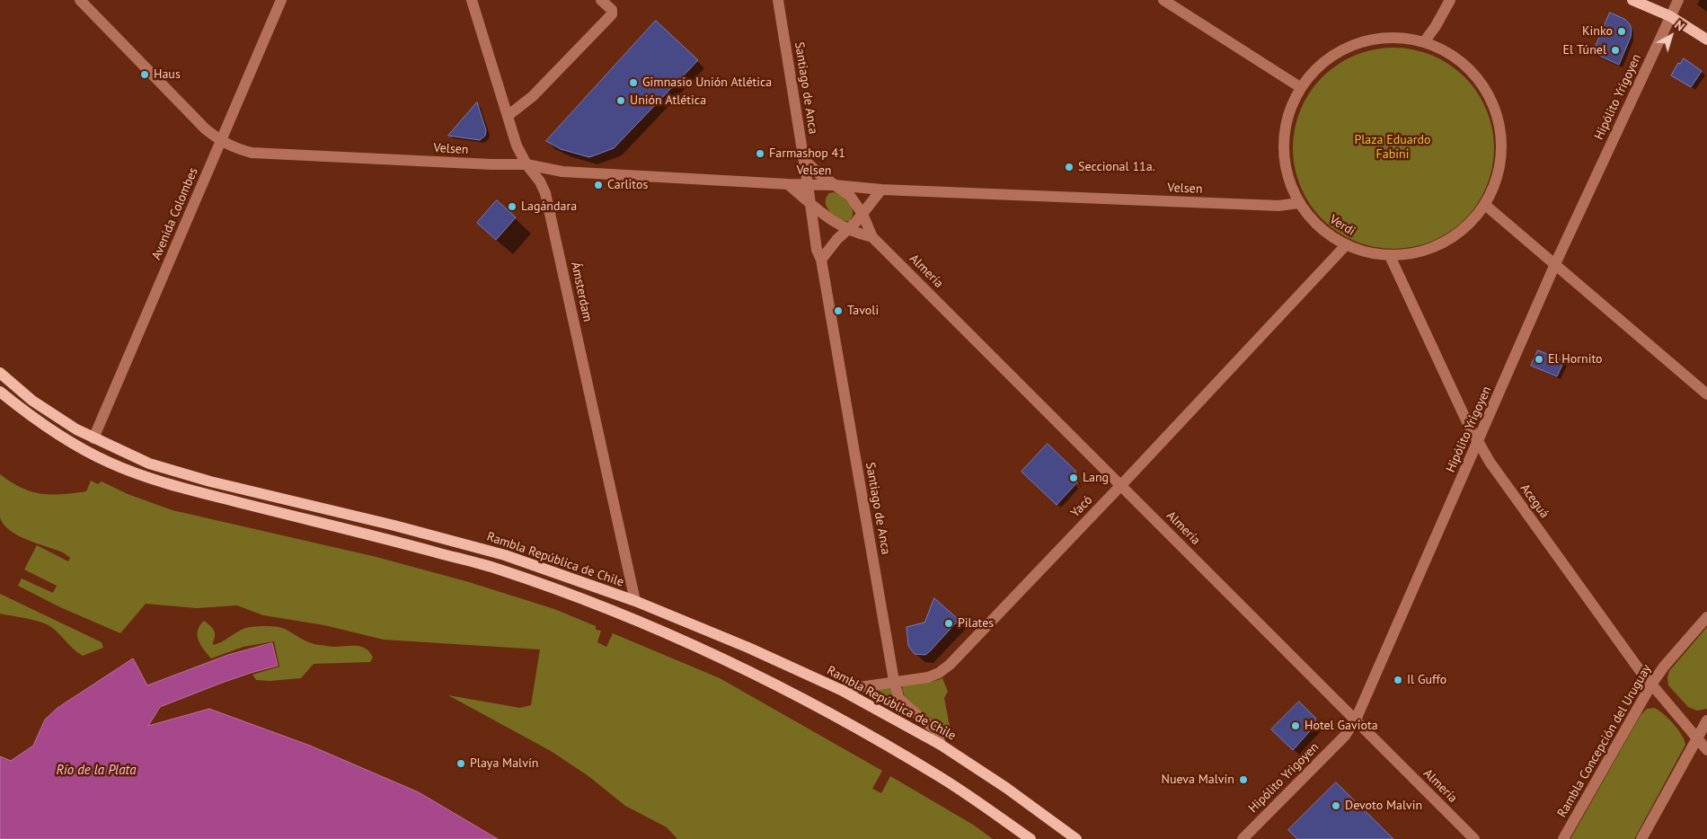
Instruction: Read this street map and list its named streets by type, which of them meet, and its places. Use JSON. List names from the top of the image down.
{
  "streets": {
    "main road": ["Rambla República de Chile"],
    "street": [
      "Santiago de Anca",
      "Hipólito Yrigoyen",
      "Velsen",
      "Avenida Colombes",
      "Verdi",
      "Almería",
      "Ámsterdam",
      "Aceguá",
      "Yacó",
      "Rambla Concepción del Uruguay"
    ]
  },
  "crossings": [
    ["Santiago de Anca", "Velsen"],
    ["Santiago de Anca", "Almería"],
    ["Santiago de Anca", "Yacó"],
    ["Santiago de Anca", "Rambla República de Chile"],
    ["Hipólito Yrigoyen", "Almería"],
    ["Hipólito Yrigoyen", "Aceguá"],
    ["Velsen", "Avenida Colombes"],
    ["Velsen", "Verdi"],
    ["Velsen", "Almería"],
    ["Velsen", "Ámsterdam"],
    ["Avenida Colombes", "Rambla República de Chile"],
    ["Verdi", "Aceguá"],
    ["Verdi", "Yacó"],
    ["Almería", "Yacó"],
    ["Ámsterdam", "Rambla República de Chile"],
    ["Aceguá", "Rambla Concepción del Uruguay"],
    ["Yacó", "Rambla República de Chile"]
  ],
  "water": ["Río de la Plata"],
  "parks": ["Plaza Eduardo Fabini"],
  "places": [
    "Kinko",
    "El Túnel",
    "Haus",
    "Gimnasio Unión Atlética",
    "Unión Atlética",
    "Farmashop 41",
    "Seccional 11a.",
    "Carlitos",
    "Lagándara",
    "Tavoli",
    "El Hornito",
    "Lang",
    "Pilates",
    "Il Guffo",
    "Hotel Gaviota",
    "Playa Malvín",
    "Nueva Malvín",
    "Devoto Malvin"
  ],
  "north": "top right"
}
